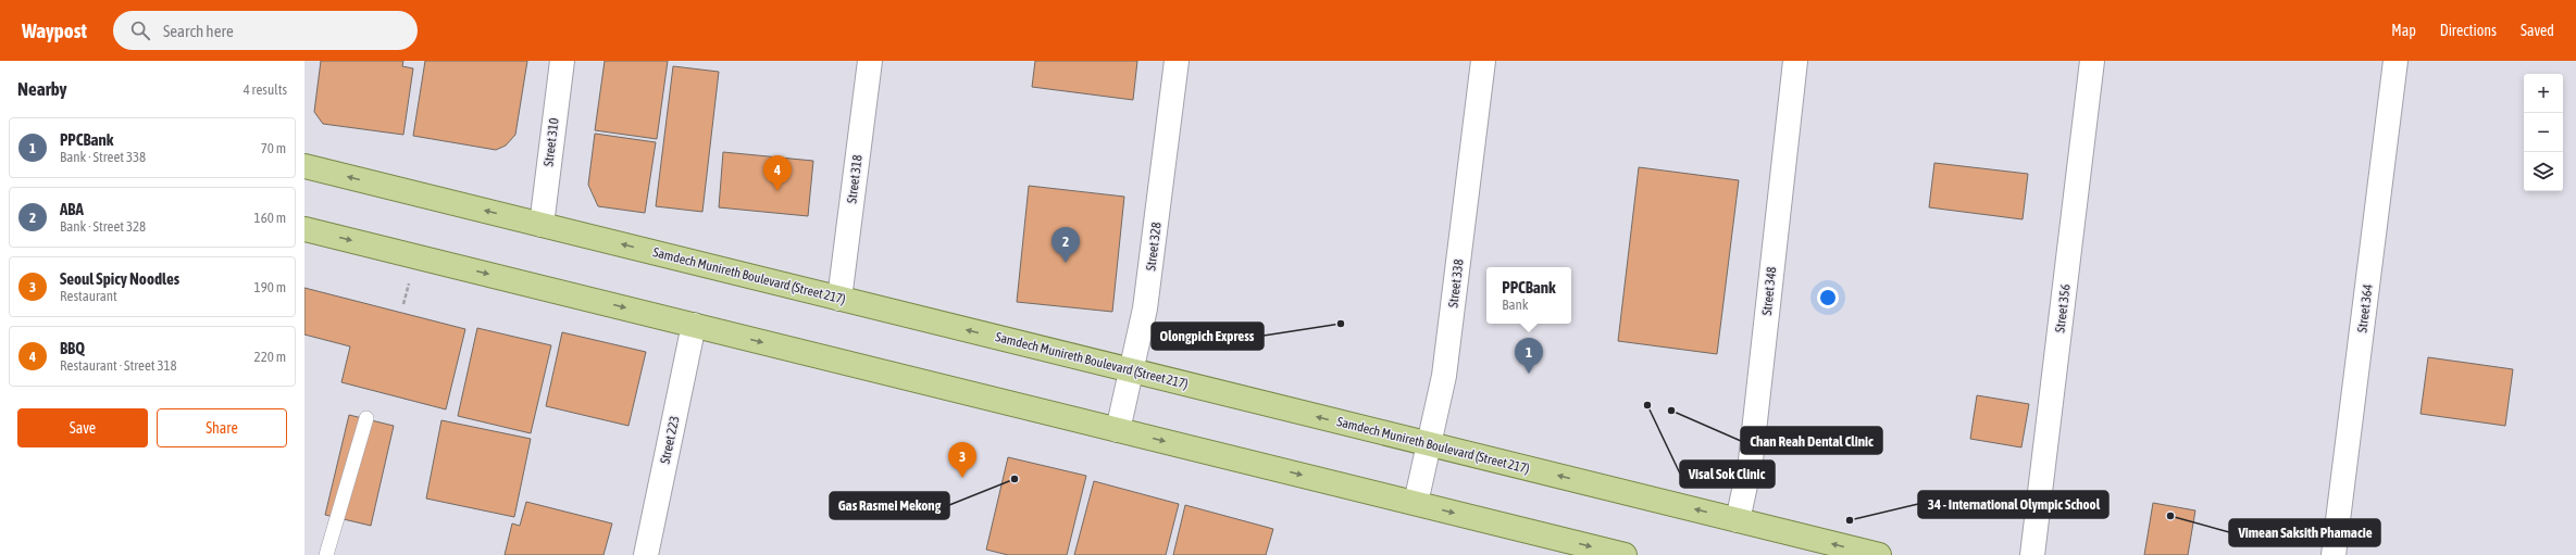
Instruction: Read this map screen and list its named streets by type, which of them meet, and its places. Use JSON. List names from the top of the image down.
{
  "streets": {
    "main road": ["Samdech Munireth Boulevard (Street 217)"],
    "street": [
      "Street 310",
      "Street 318",
      "Street 328",
      "Street 338",
      "Street 348",
      "Street 356",
      "Street 364",
      "Street 223"
    ]
  },
  "crossings": [
    ["Street 310", "Samdech Munireth Boulevard (Street 217)"],
    ["Street 318", "Samdech Munireth Boulevard (Street 217)"],
    ["Street 328", "Samdech Munireth Boulevard (Street 217)"],
    ["Samdech Munireth Boulevard (Street 217)", "Street 338"],
    ["Samdech Munireth Boulevard (Street 217)", "Street 348"]
  ],
  "places": [
    "Olongpich Express",
    "Visal Sok Clinic",
    "Chan Reah Dental Clinic",
    "Gas Rasmei Mekong",
    "Vimean Saksith Phamacie",
    "34 - International Olympic School"
  ],
  "page": {
    "header": "Waypost",
    "search": "Search here",
    "nav": ["Map", "Directions", "Saved"],
    "heading": ["Nearby", "4 results"],
    "map_buttons": ["+", "−"],
    "list": [
      {
        "mark": "1",
        "name": "PPCBank",
        "note": "Bank · Street 338",
        "value": "70 m"
      },
      {
        "mark": "2",
        "name": "ABA",
        "note": "Bank · Street 328",
        "value": "160 m"
      },
      {
        "mark": "3",
        "name": "Seoul Spicy Noodles",
        "note": "Restaurant",
        "value": "190 m"
      },
      {
        "mark": "4",
        "name": "BBQ",
        "note": "Restaurant · Street 318",
        "value": "220 m"
      }
    ],
    "pins": [
      "4",
      "2",
      "1",
      "3"
    ],
    "popup": ["PPCBank", "Bank"],
    "buttons": ["Save", "Share"]
  }
}
